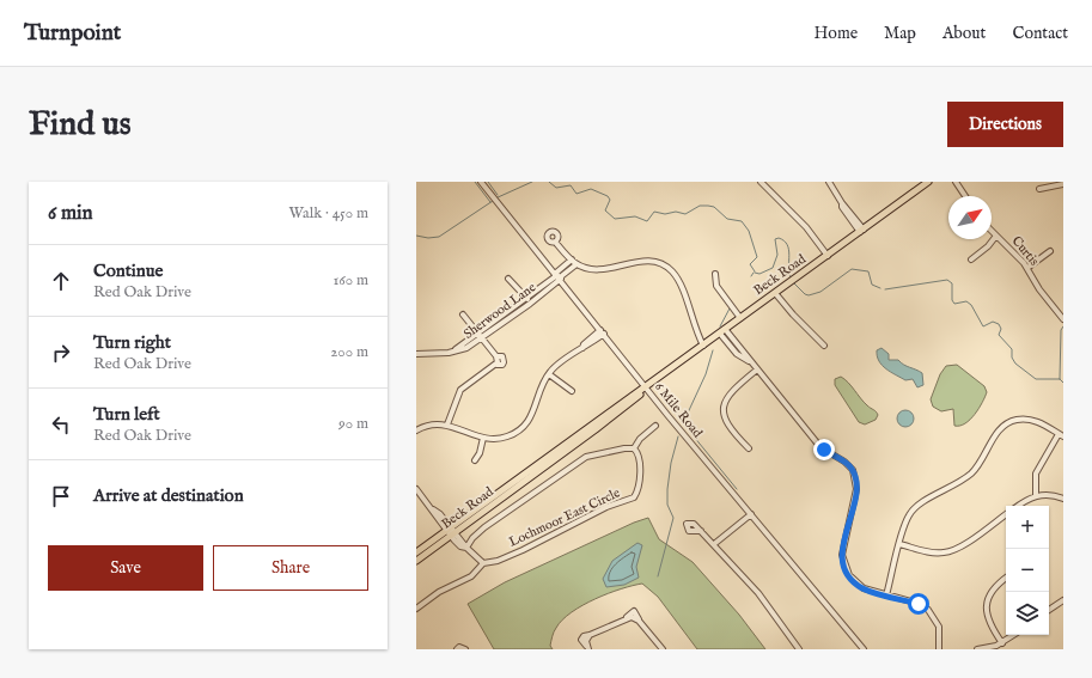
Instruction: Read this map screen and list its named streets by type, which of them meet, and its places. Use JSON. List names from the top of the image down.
{
  "streets": {
    "main road": ["Beck Road"],
    "street": [
      "Curtis",
      "Sherwood Lane",
      "6 Mile Road",
      "Lochmoor East Circle"
    ]
  },
  "crossings": [
    ["Beck Road", "6 Mile Road"],
    ["Sherwood Lane", "6 Mile Road"]
  ],
  "north": "top right",
  "page": {
    "header": "Turnpoint",
    "nav": [
      "Home",
      "Map",
      "About",
      "Contact"
    ],
    "buttons": [
      "Directions",
      ["Save", "Share"]
    ],
    "title": "Find us",
    "heading": ["6 min", "Walk · 450 m"],
    "list": [
      ["Continue", "Red Oak Drive", "160 m"],
      ["Turn right", "Red Oak Drive", "200 m"],
      ["Turn left", "Red Oak Drive", "90 m"],
      "Arrive at destination"
    ],
    "map_buttons": ["+", "−"]
  }
}
